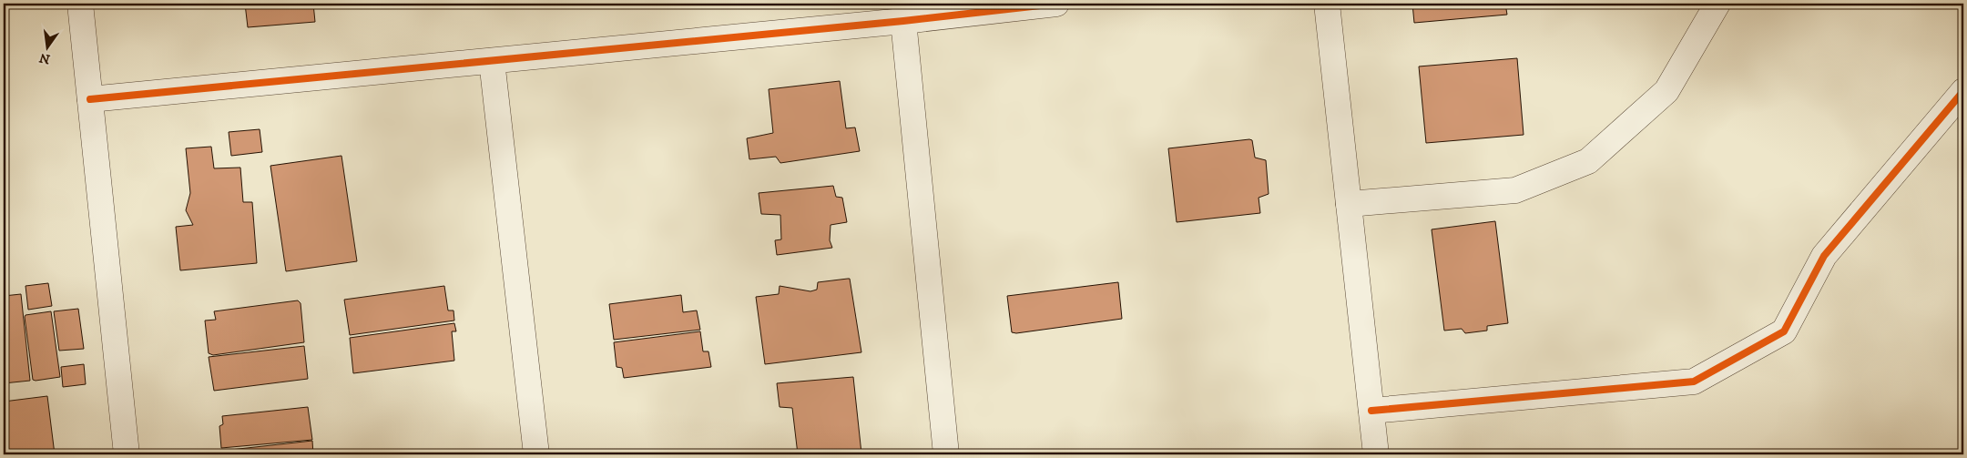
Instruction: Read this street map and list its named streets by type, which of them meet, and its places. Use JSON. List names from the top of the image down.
{
  "north": "bottom"
}
